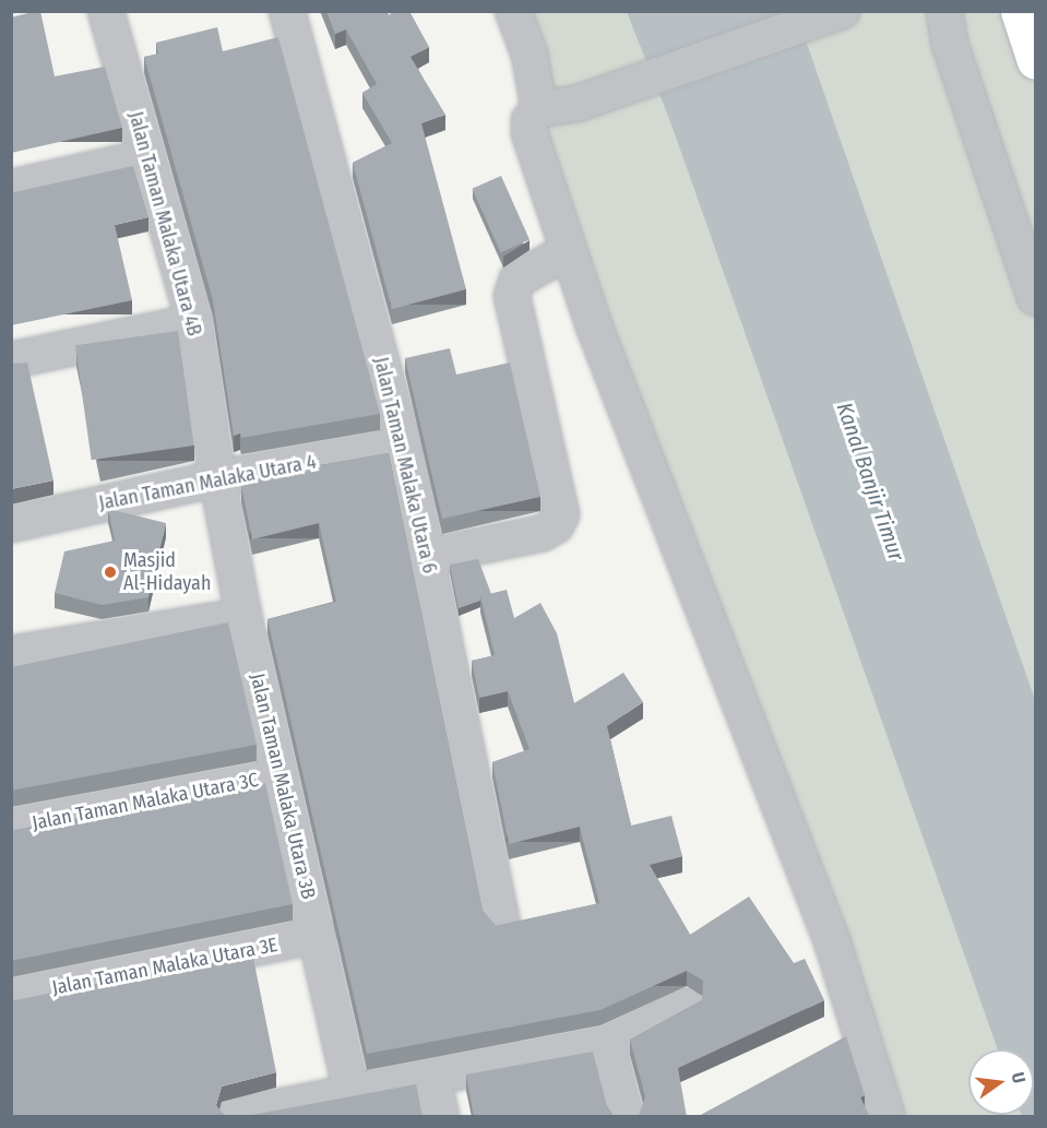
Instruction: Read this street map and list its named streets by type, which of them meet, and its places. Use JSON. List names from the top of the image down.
{
  "streets": {
    "street": [
      "Jalan Taman Malaka Utara 4B",
      "Jalan Taman Malaka Utara 6",
      "Jalan Taman Malaka Utara 4",
      "Jalan Taman Malaka Utara 3B",
      "Jalan Taman Malaka Utara 3C",
      "Jalan Taman Malaka Utara 3E"
    ]
  },
  "crossings": [
    ["Jalan Taman Malaka Utara 4B", "Jalan Taman Malaka Utara 4"],
    ["Jalan Taman Malaka Utara 4B", "Jalan Taman Malaka Utara 3B"],
    ["Jalan Taman Malaka Utara 6", "Jalan Taman Malaka Utara 4"],
    ["Jalan Taman Malaka Utara 4", "Jalan Taman Malaka Utara 3B"],
    ["Jalan Taman Malaka Utara 3B", "Jalan Taman Malaka Utara 3C"],
    ["Jalan Taman Malaka Utara 3B", "Jalan Taman Malaka Utara 3E"]
  ],
  "water": ["Kanal Banjir Timur"],
  "places": ["Masjid Al-Hidayah"],
  "north": "right"
}
